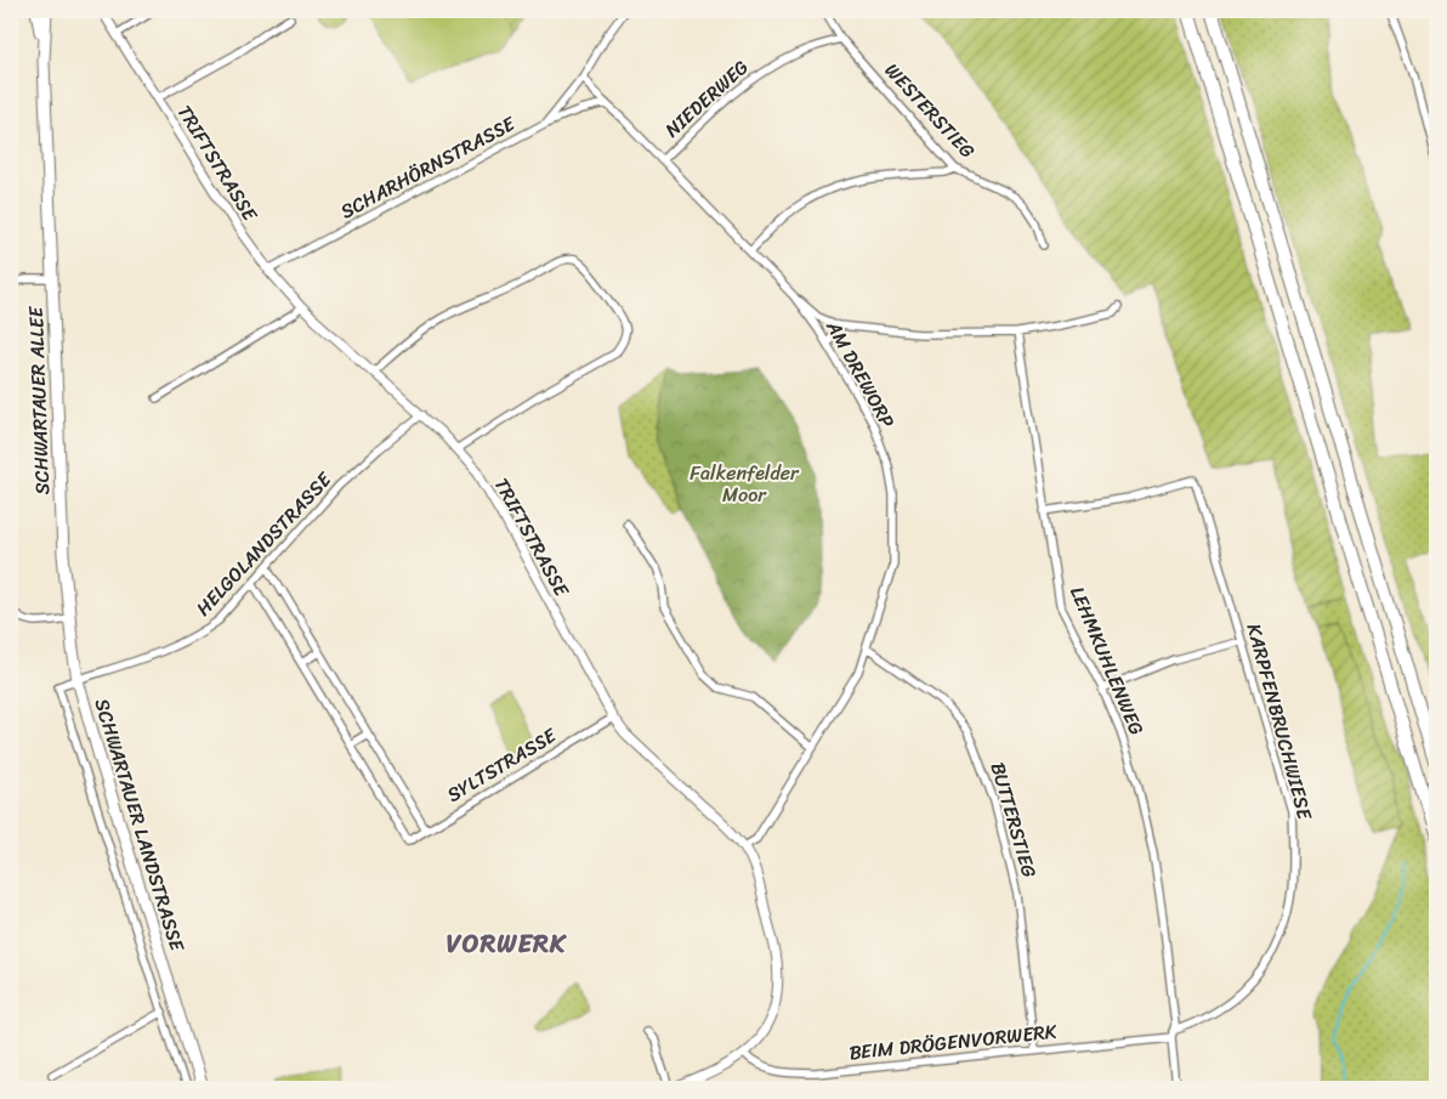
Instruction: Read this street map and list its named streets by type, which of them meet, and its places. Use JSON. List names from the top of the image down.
{
  "streets": {
    "main road": ["SCHWARTAUER ALLEE", "SCHWARTAUER LANDSTRASSE"],
    "street": [
      "NIEDERWEG",
      "WESTERSTIEG",
      "TRIFTSTRASSE",
      "SCHARHÖRNSTRASSE",
      "AM DREWORP",
      "HELGOLANDSTRASSE",
      "LEHMKUHLENWEG",
      "KARPFENBRUCHWIESE",
      "SYLTSTRASSE",
      "BUTTERSTIEG",
      "BEIM DRÖGENVORWERK"
    ]
  },
  "crossings": [
    ["NIEDERWEG", "WESTERSTIEG"],
    ["NIEDERWEG", "AM DREWORP"],
    ["TRIFTSTRASSE", "SCHARHÖRNSTRASSE"],
    ["TRIFTSTRASSE", "AM DREWORP"],
    ["TRIFTSTRASSE", "HELGOLANDSTRASSE"],
    ["TRIFTSTRASSE", "SYLTSTRASSE"],
    ["TRIFTSTRASSE", "BEIM DRÖGENVORWERK"],
    ["SCHARHÖRNSTRASSE", "AM DREWORP"],
    ["AM DREWORP", "BUTTERSTIEG"],
    ["SCHWARTAUER ALLEE", "HELGOLANDSTRASSE"],
    ["SCHWARTAUER ALLEE", "SCHWARTAUER LANDSTRASSE"],
    ["HELGOLANDSTRASSE", "SCHWARTAUER LANDSTRASSE"],
    ["LEHMKUHLENWEG", "KARPFENBRUCHWIESE"],
    ["LEHMKUHLENWEG", "BEIM DRÖGENVORWERK"],
    ["KARPFENBRUCHWIESE", "BEIM DRÖGENVORWERK"],
    ["BUTTERSTIEG", "BEIM DRÖGENVORWERK"]
  ],
  "districts": ["VORWERK"],
  "parks": ["Falkenfelder Moor"]
}
